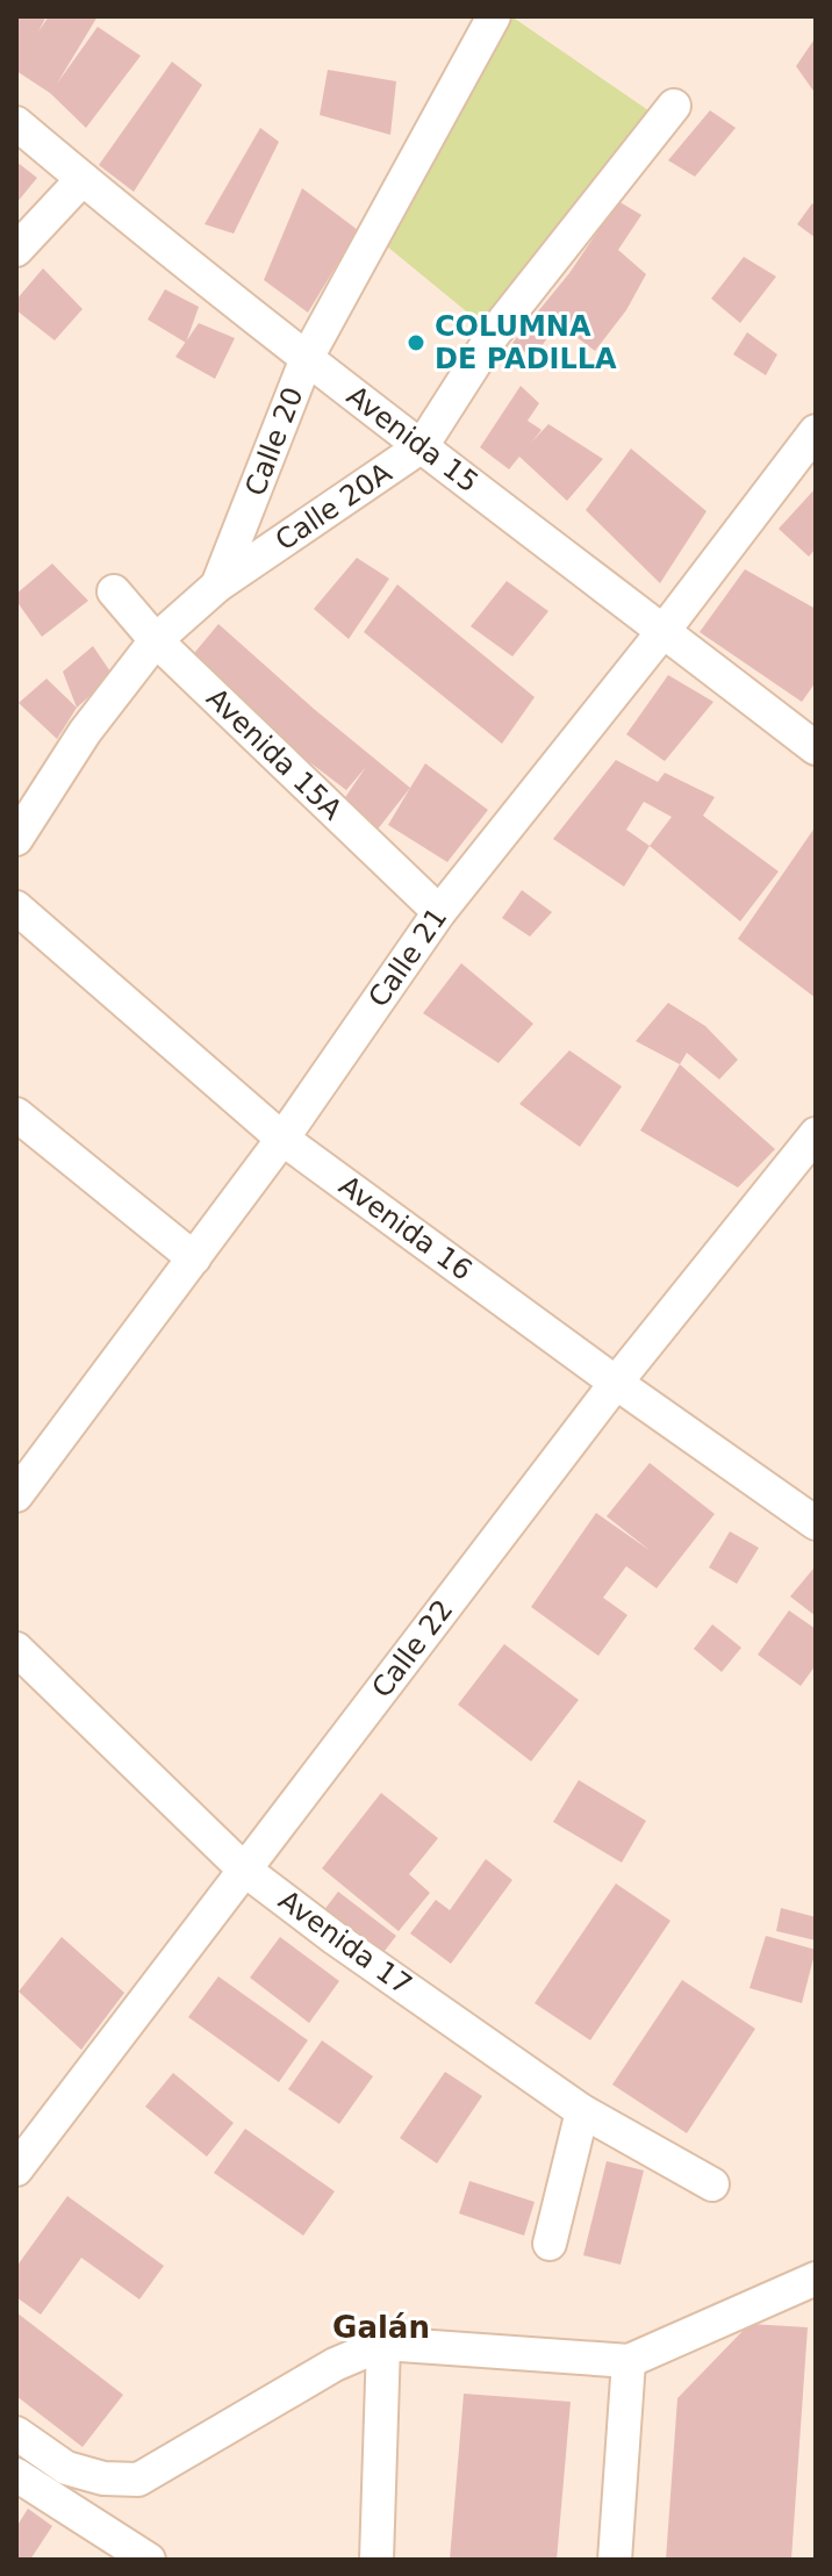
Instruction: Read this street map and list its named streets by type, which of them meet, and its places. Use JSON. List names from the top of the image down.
{
  "streets": {
    "street": [
      "Avenida 15",
      "Calle 20",
      "Calle 20A",
      "Avenida 15A",
      "Calle 21",
      "Avenida 16",
      "Calle 22",
      "Avenida 17"
    ]
  },
  "crossings": [
    ["Avenida 15", "Calle 20"],
    ["Avenida 15", "Calle 20A"],
    ["Avenida 15", "Calle 21"],
    ["Calle 20", "Calle 20A"],
    ["Calle 20", "Avenida 15A"],
    ["Avenida 15A", "Calle 21"],
    ["Calle 21", "Avenida 16"],
    ["Avenida 16", "Calle 22"],
    ["Calle 22", "Avenida 17"]
  ],
  "districts": ["Galán"],
  "places": ["COLUMNA DE PADILLA"]
}
